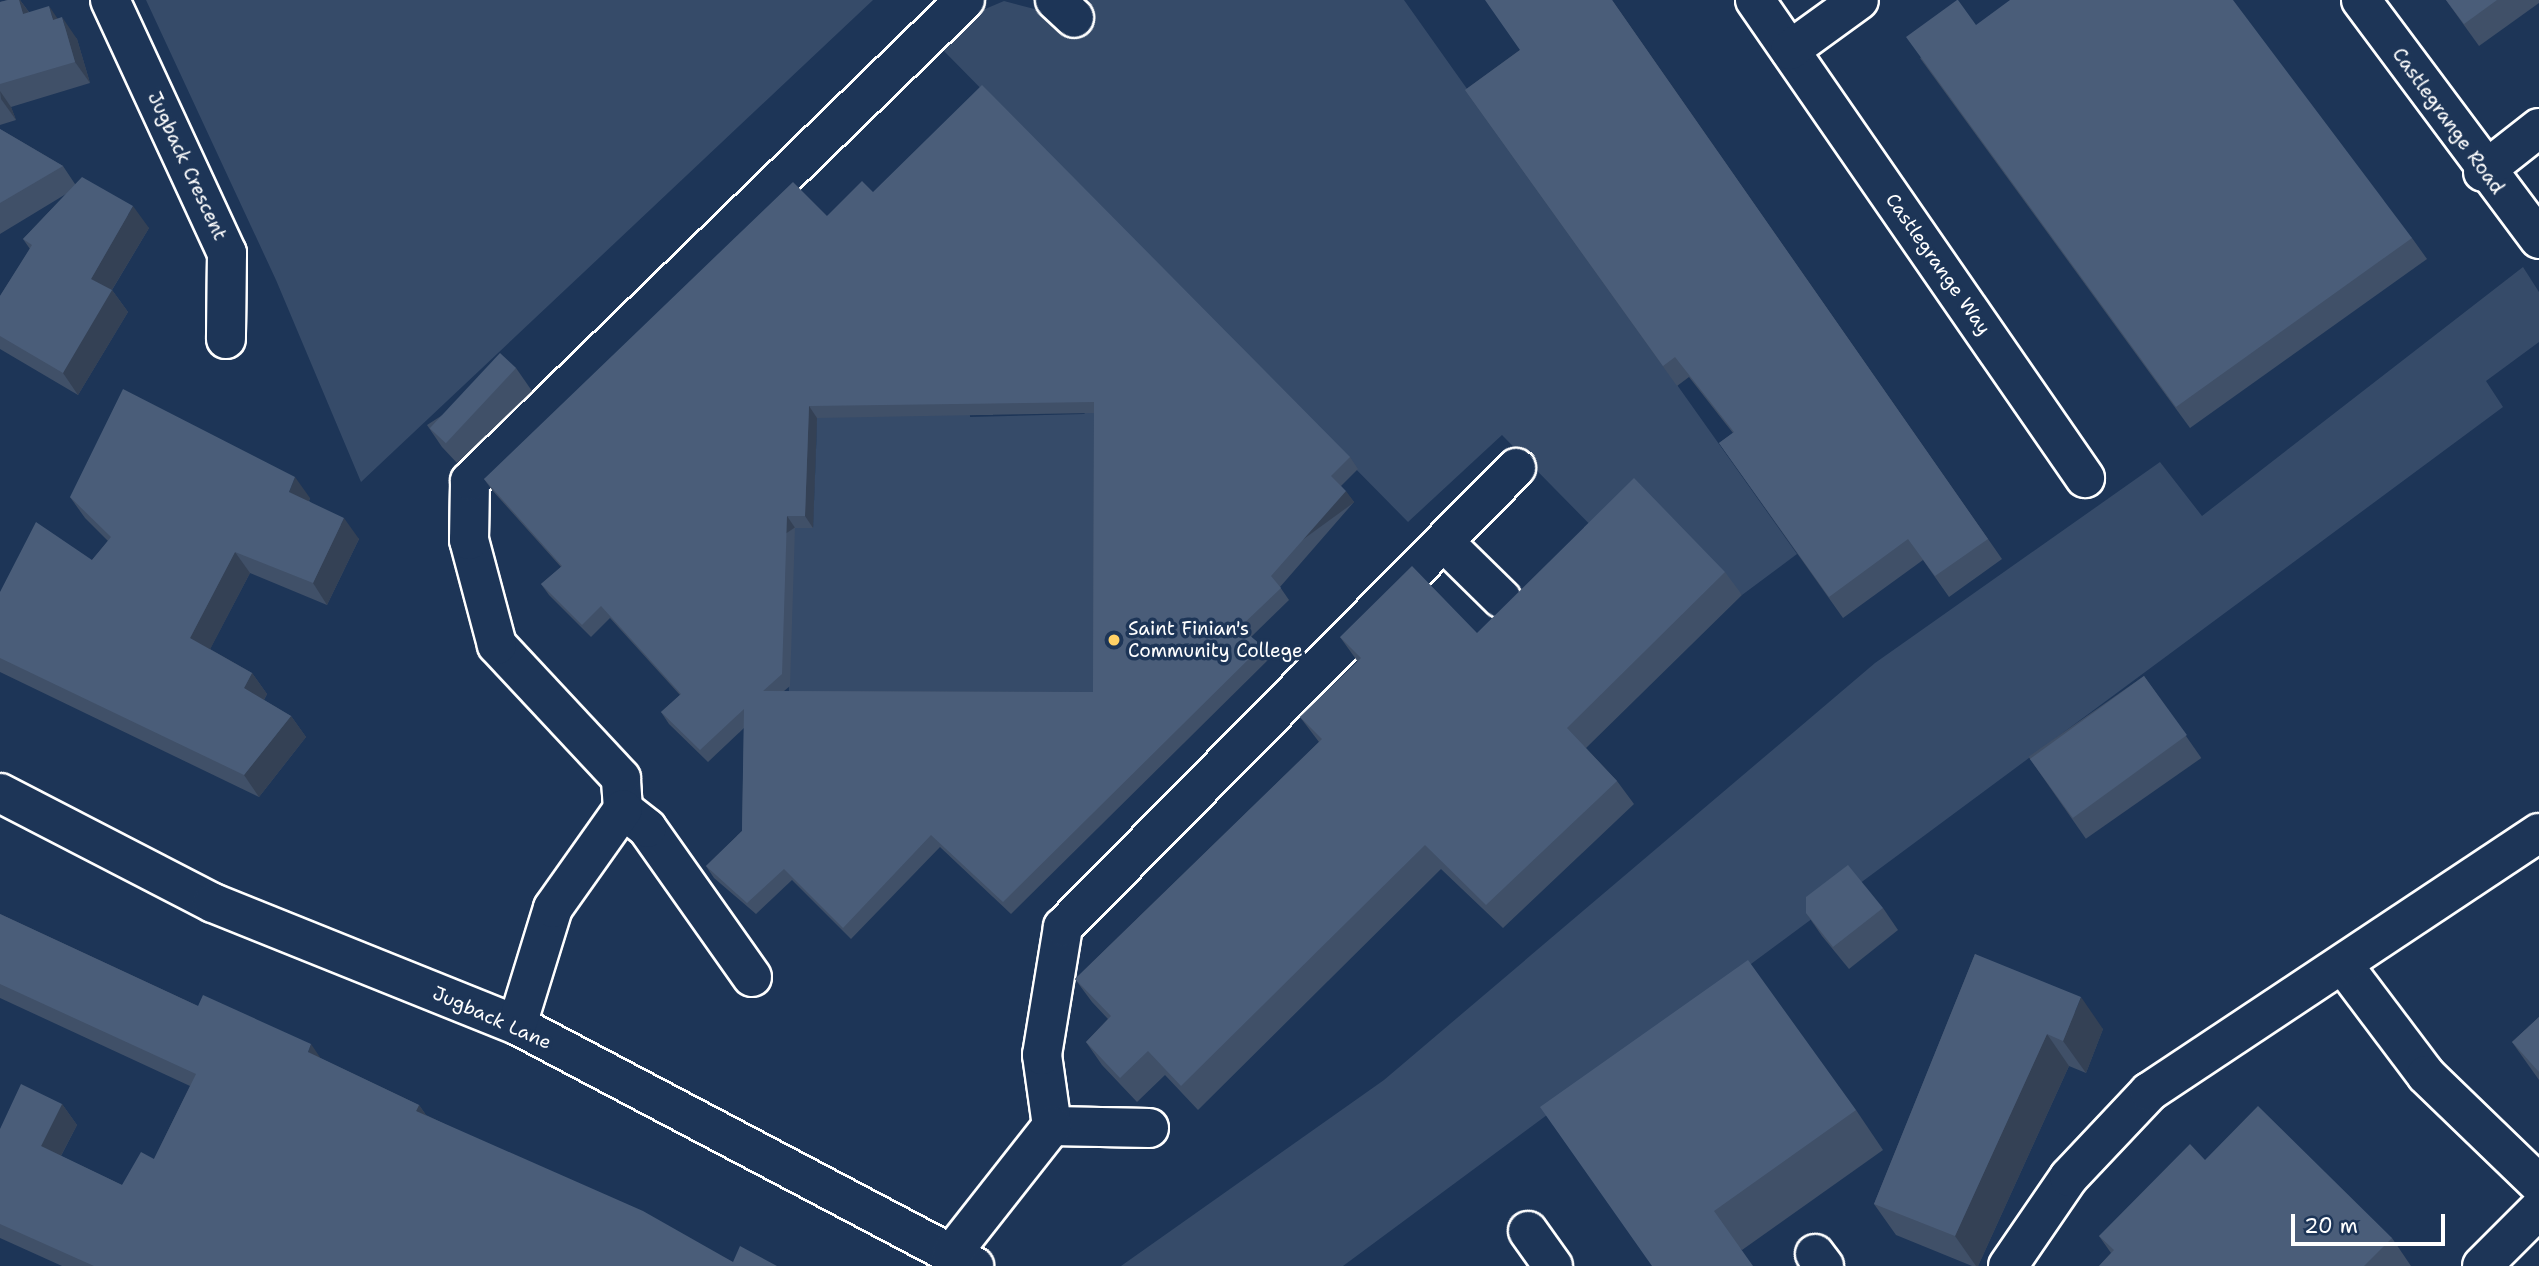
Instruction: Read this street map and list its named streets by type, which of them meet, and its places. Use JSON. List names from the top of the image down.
{
  "streets": {
    "street": [
      "Castlegrange Road",
      "Jugback Crescent",
      "Castlegrange Way",
      "Jugback Lane"
    ]
  },
  "places": ["Saint Finian's Community College"],
  "scale_bar": "20 m"
}
